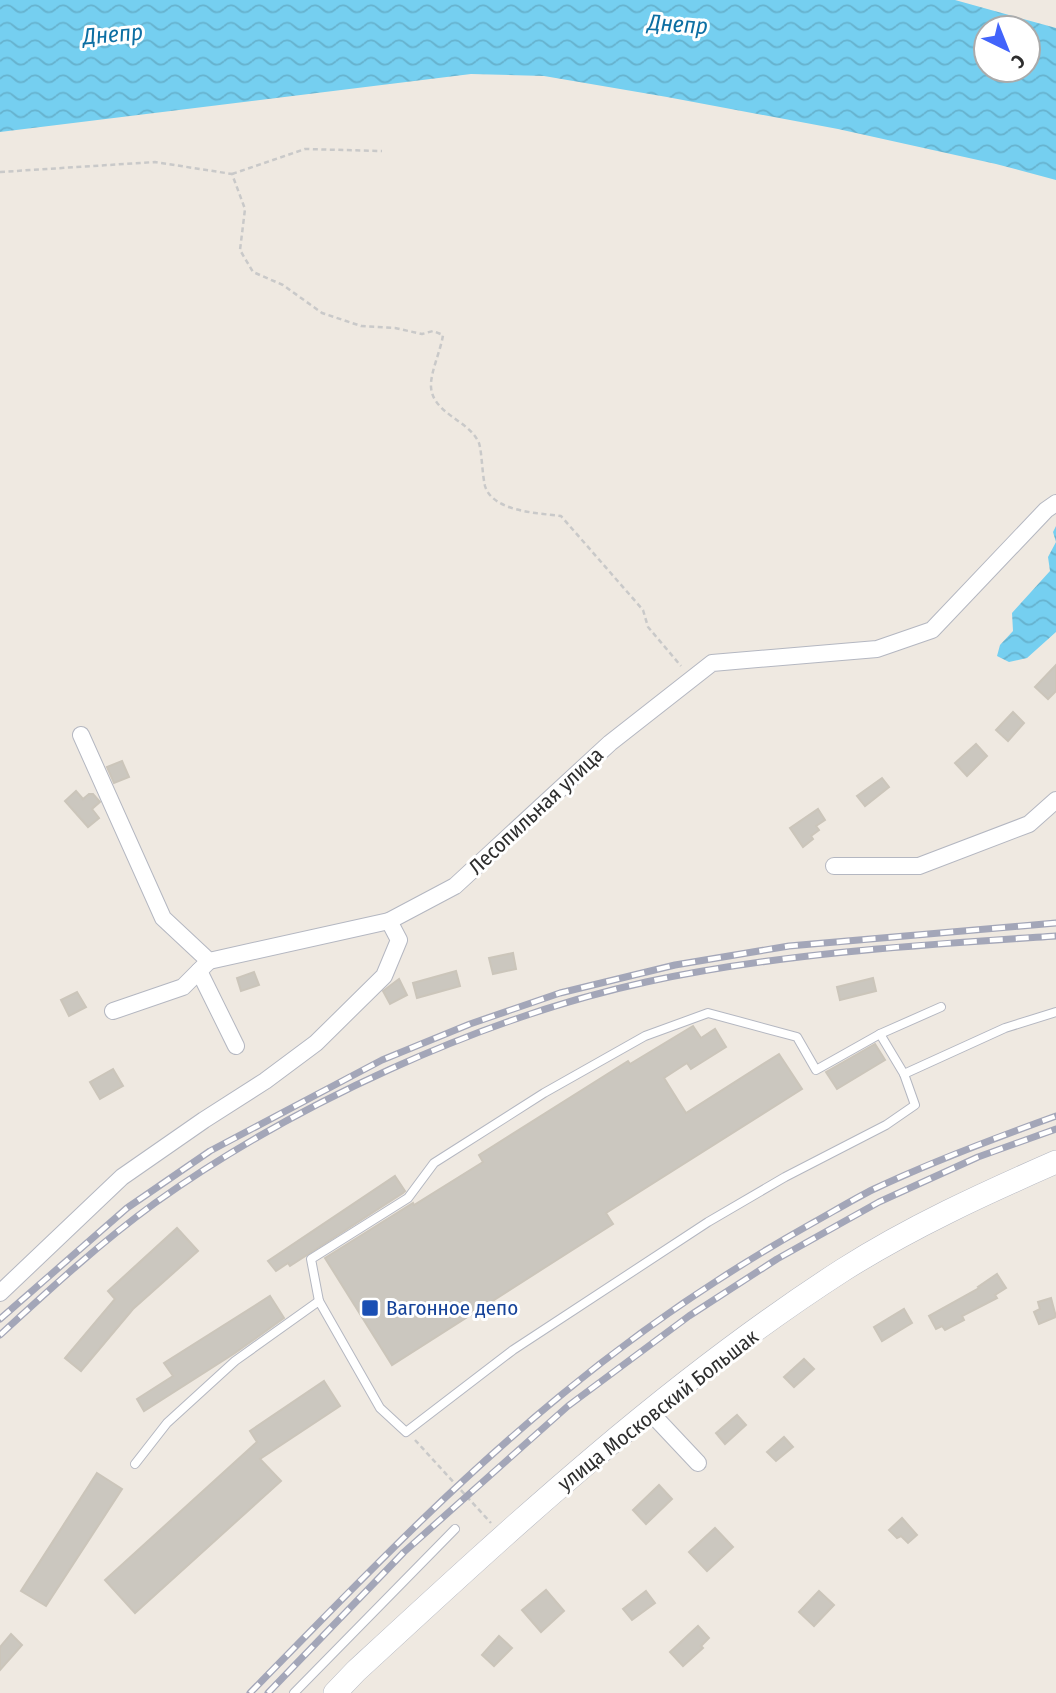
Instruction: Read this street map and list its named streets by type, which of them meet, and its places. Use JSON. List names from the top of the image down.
{
  "streets": {
    "street": ["Лесопильная улица", "улица Московский Большак"]
  },
  "water": ["Днепр"],
  "places": {
    "transit": ["Вагонное депо"]
  },
  "north": "bottom right"
}
